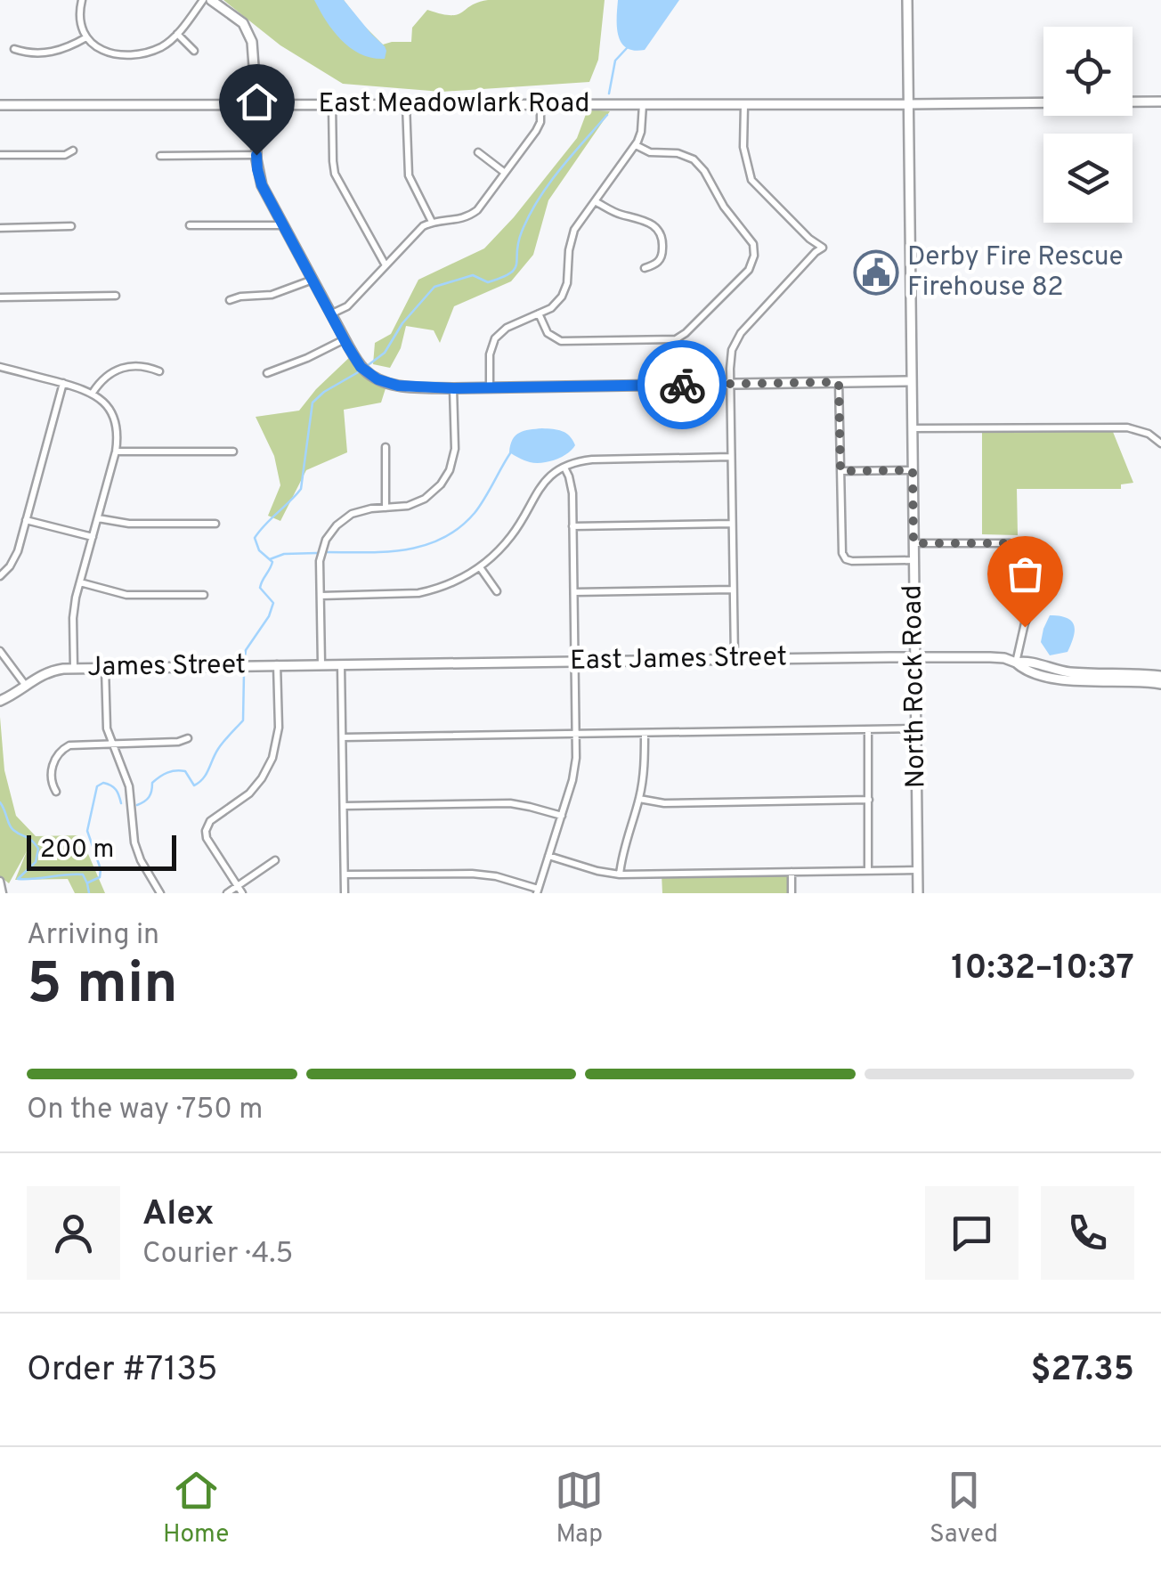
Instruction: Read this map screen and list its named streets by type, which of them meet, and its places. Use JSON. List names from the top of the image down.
{
  "streets": {
    "street": [
      "East Meadowlark Road",
      "East James Street",
      "James Street",
      "North Rock Road"
    ]
  },
  "crossings": [
    ["East Meadowlark Road", "North Rock Road"],
    ["East James Street", "James Street"],
    ["East James Street", "North Rock Road"]
  ],
  "places": {
    "public building": ["Derby Fire Rescue Firehouse 82"]
  },
  "scale_bar": "200 m",
  "page": {
    "scale": "200 m",
    "heading": ["5 min", "Arriving in", "10:32–10:37"],
    "panel": [
      "Alex",
      "Courier · 4.5",
      "Order #7135",
      "$27.35"
    ],
    "bar": "On the way · 750 m",
    "tabs": ["Home", "Map", "Saved"]
  }
}
